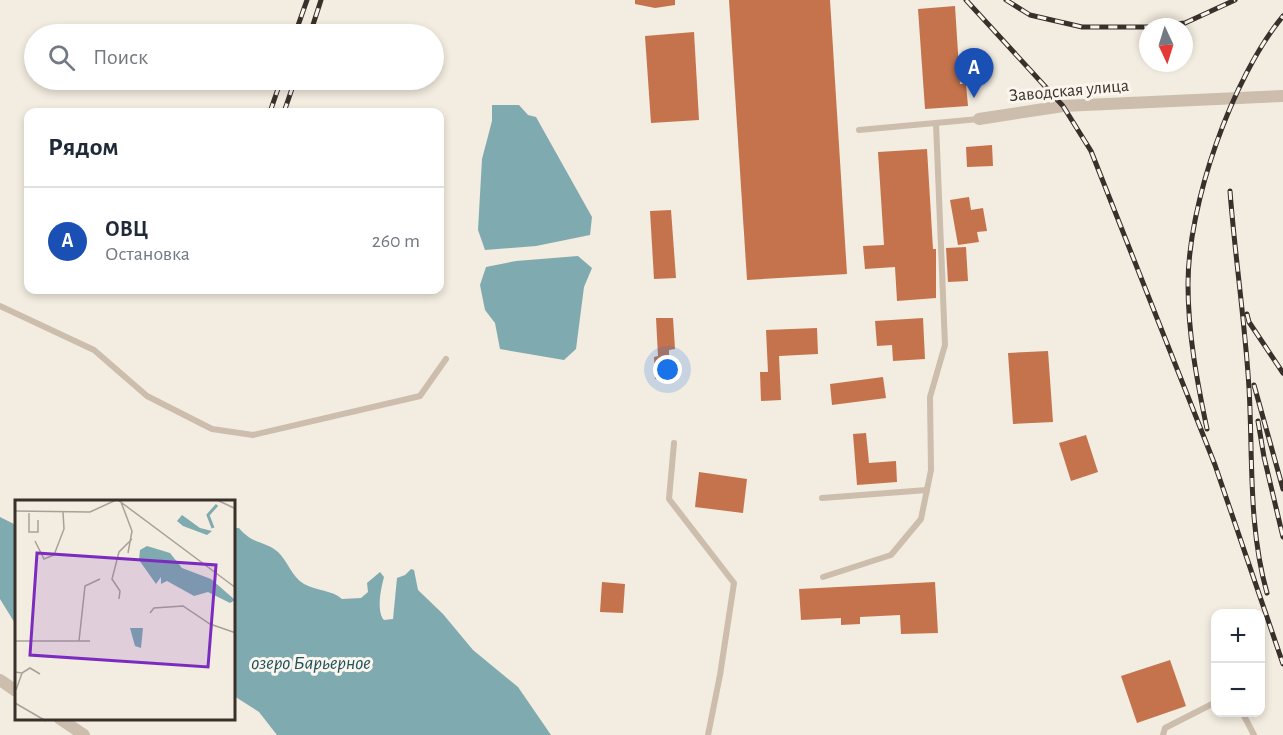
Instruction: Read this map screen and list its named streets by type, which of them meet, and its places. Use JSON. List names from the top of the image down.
{
  "streets": {
    "street": ["Заводская улица"]
  },
  "water": ["озеро Барьерное"],
  "north": "bottom",
  "page": {
    "search": "Поиск",
    "pins": "A",
    "heading": "Рядом",
    "list": [
      {
        "mark": "A",
        "name": "ОВЦ",
        "note": "Остановка",
        "value": "260 m"
      }
    ],
    "map_buttons": ["+", "−"]
  }
}
